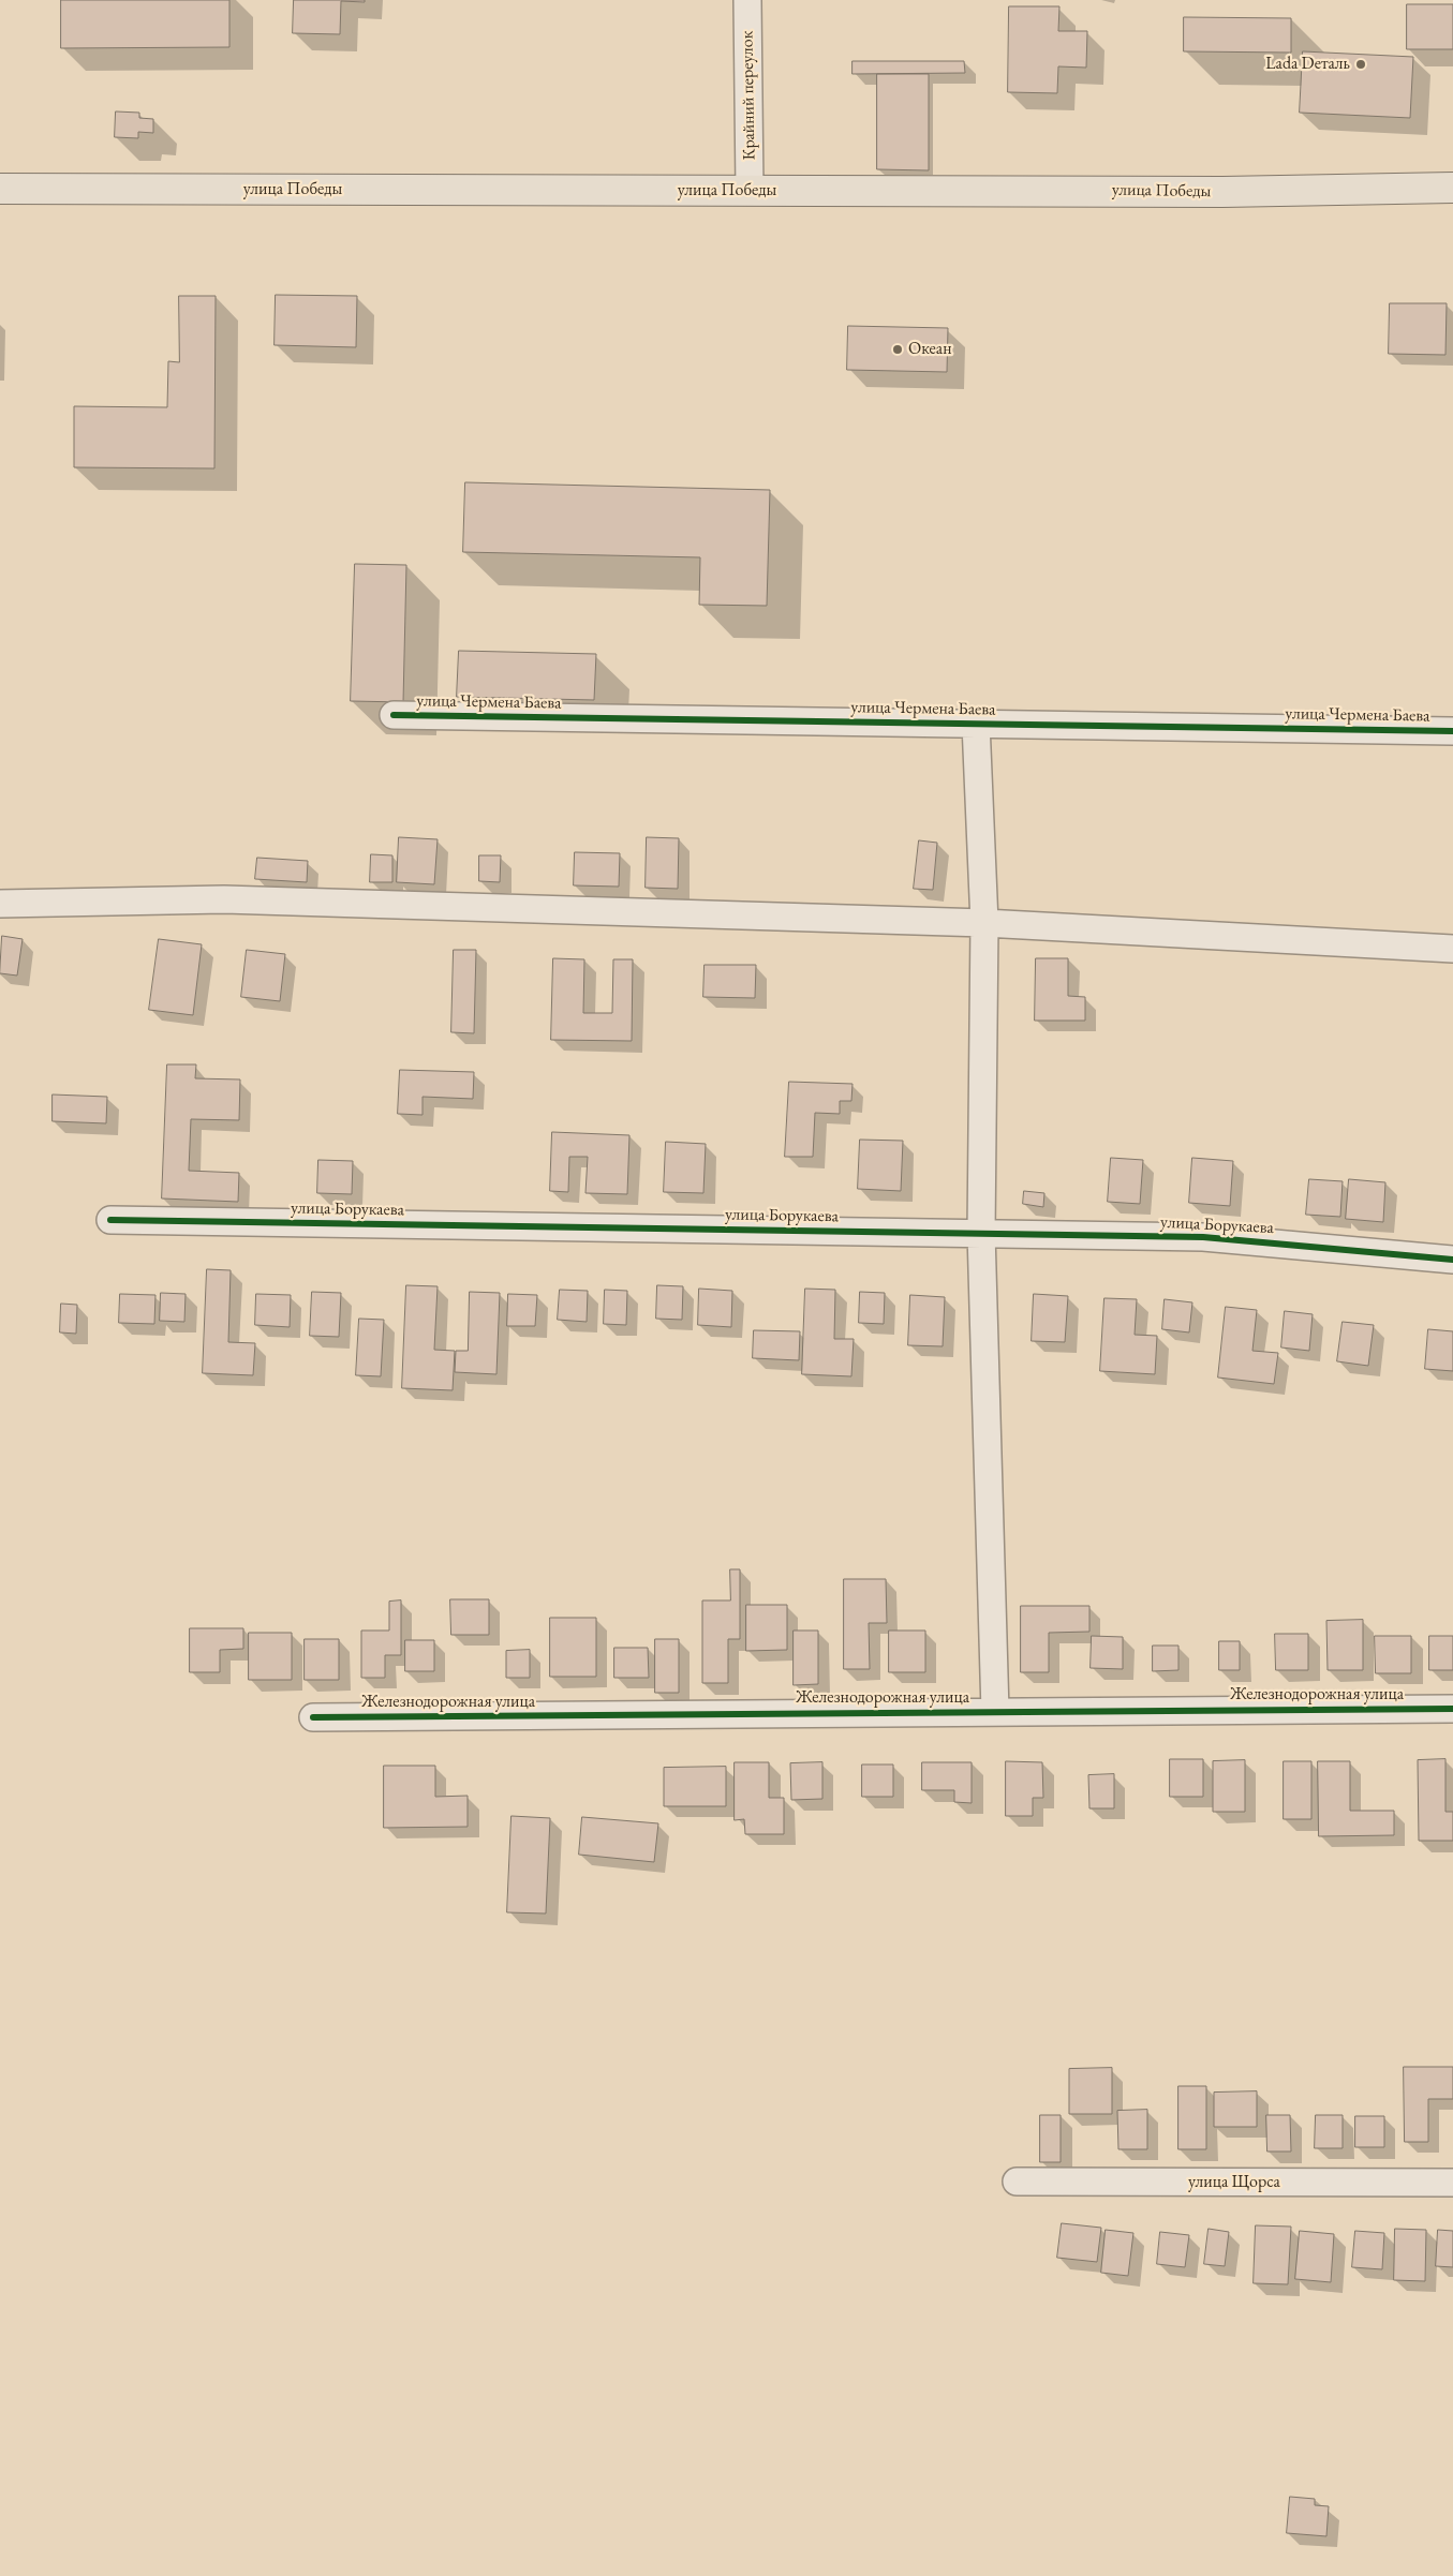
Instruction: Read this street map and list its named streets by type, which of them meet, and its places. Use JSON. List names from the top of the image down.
{
  "streets": {
    "main road": ["улица Победы"],
    "street": [
      "Крайний переулок",
      "улица Чермена Баева",
      "улица Борукаева",
      "Железнодорожная улица",
      "улица Щорса"
    ]
  },
  "crossings": [
    ["Крайний переулок", "улица Победы"]
  ],
  "places": ["Lada Dеталь", "Океан"]
}
